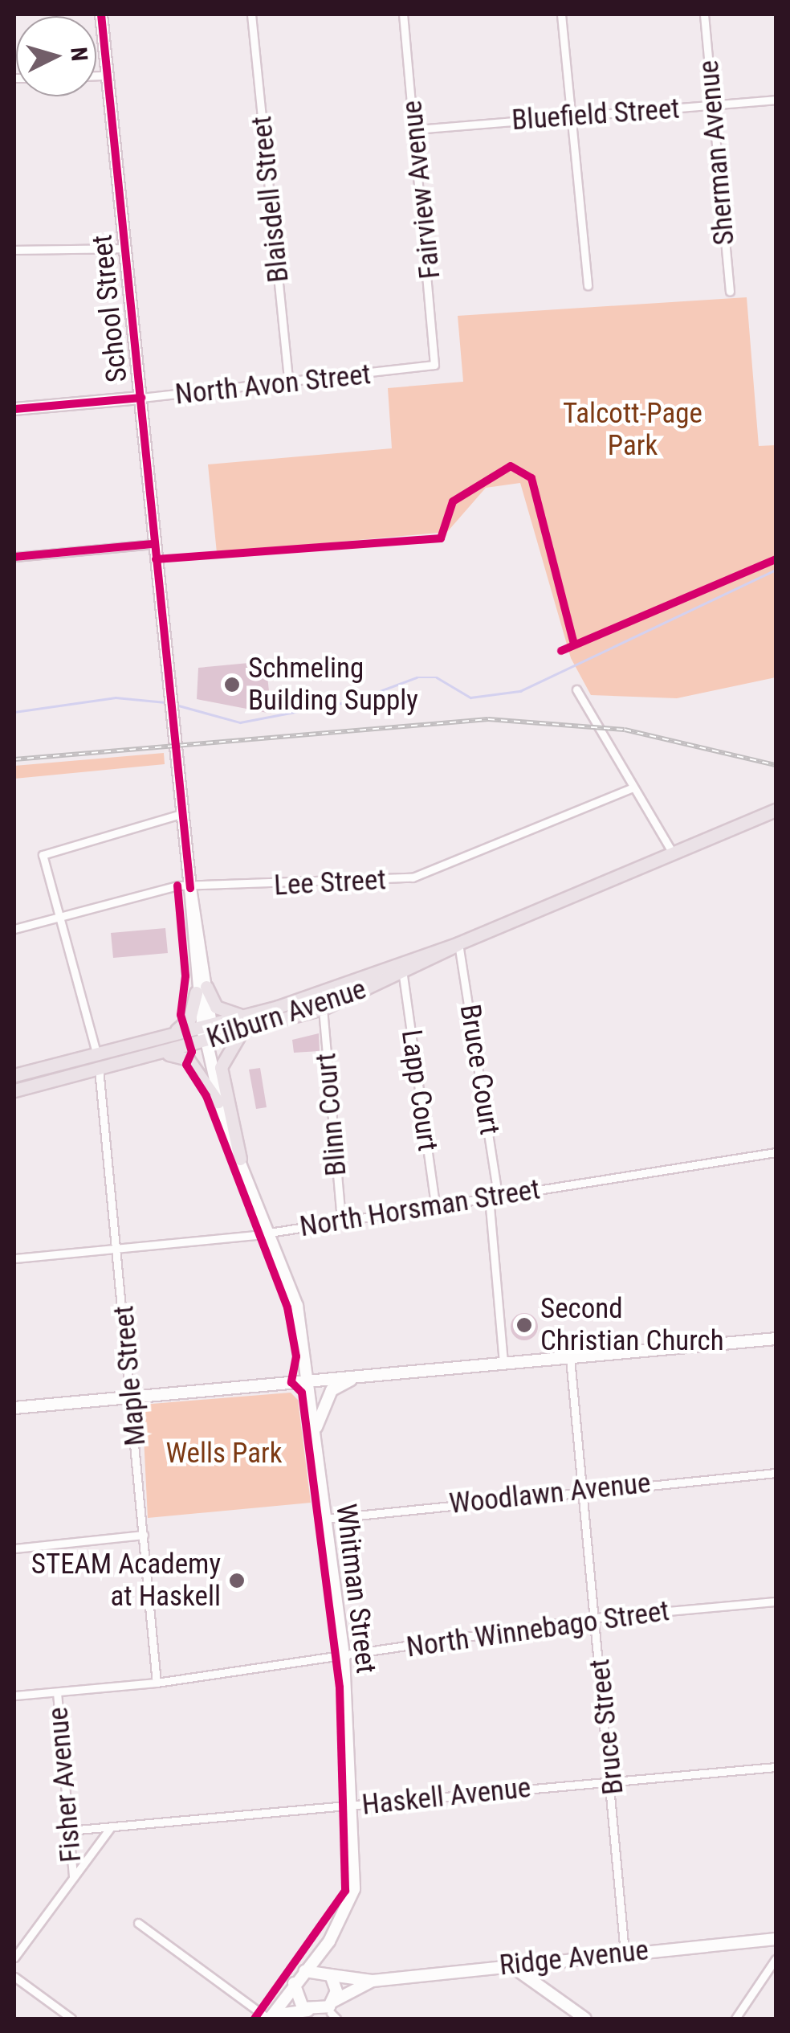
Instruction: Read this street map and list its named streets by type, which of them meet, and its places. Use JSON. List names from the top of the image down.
{
  "streets": {
    "main road": [
      "School Street",
      "North Avon Street",
      "Kilburn Avenue",
      "Whitman Street",
      "Ridge Avenue"
    ],
    "street": [
      "Bluefield Street",
      "Sherman Avenue",
      "Fairview Avenue",
      "Blaisdell Street",
      "Lee Street",
      "Bruce Court",
      "Lapp Court",
      "Blinn Court",
      "North Horsman Street",
      "Maple Street",
      "Woodlawn Avenue",
      "North Winnebago Street",
      "Bruce Street",
      "Fisher Avenue",
      "Haskell Avenue"
    ]
  },
  "crossings": [
    ["Bluefield Street", "Sherman Avenue"],
    ["Bluefield Street", "Fairview Avenue"],
    ["Fairview Avenue", "North Avon Street"],
    ["Blaisdell Street", "North Avon Street"],
    ["School Street", "North Avon Street"],
    ["School Street", "Lee Street"],
    ["School Street", "Kilburn Avenue"],
    ["School Street", "Whitman Street"],
    ["Kilburn Avenue", "Bruce Court"],
    ["Kilburn Avenue", "Lapp Court"],
    ["Kilburn Avenue", "Blinn Court"],
    ["Kilburn Avenue", "Maple Street"],
    ["Kilburn Avenue", "Whitman Street"],
    ["Bruce Court", "North Horsman Street"],
    ["Lapp Court", "North Horsman Street"],
    ["Blinn Court", "North Horsman Street"],
    ["North Horsman Street", "Maple Street"],
    ["North Horsman Street", "Whitman Street"],
    ["Maple Street", "North Winnebago Street"],
    ["Woodlawn Avenue", "Whitman Street"],
    ["Woodlawn Avenue", "Bruce Street"],
    ["Whitman Street", "North Winnebago Street"],
    ["Whitman Street", "Haskell Avenue"],
    ["Whitman Street", "Ridge Avenue"],
    ["North Winnebago Street", "Bruce Street"],
    ["North Winnebago Street", "Fisher Avenue"],
    ["Bruce Street", "Haskell Avenue"],
    ["Bruce Street", "Ridge Avenue"],
    ["Fisher Avenue", "Haskell Avenue"]
  ],
  "parks": ["Talcott-Page Park", "Wells Park"],
  "places": ["Schmeling Building Supply", "Second Christian Church", "STEAM Academy at Haskell"],
  "north": "right"
}
